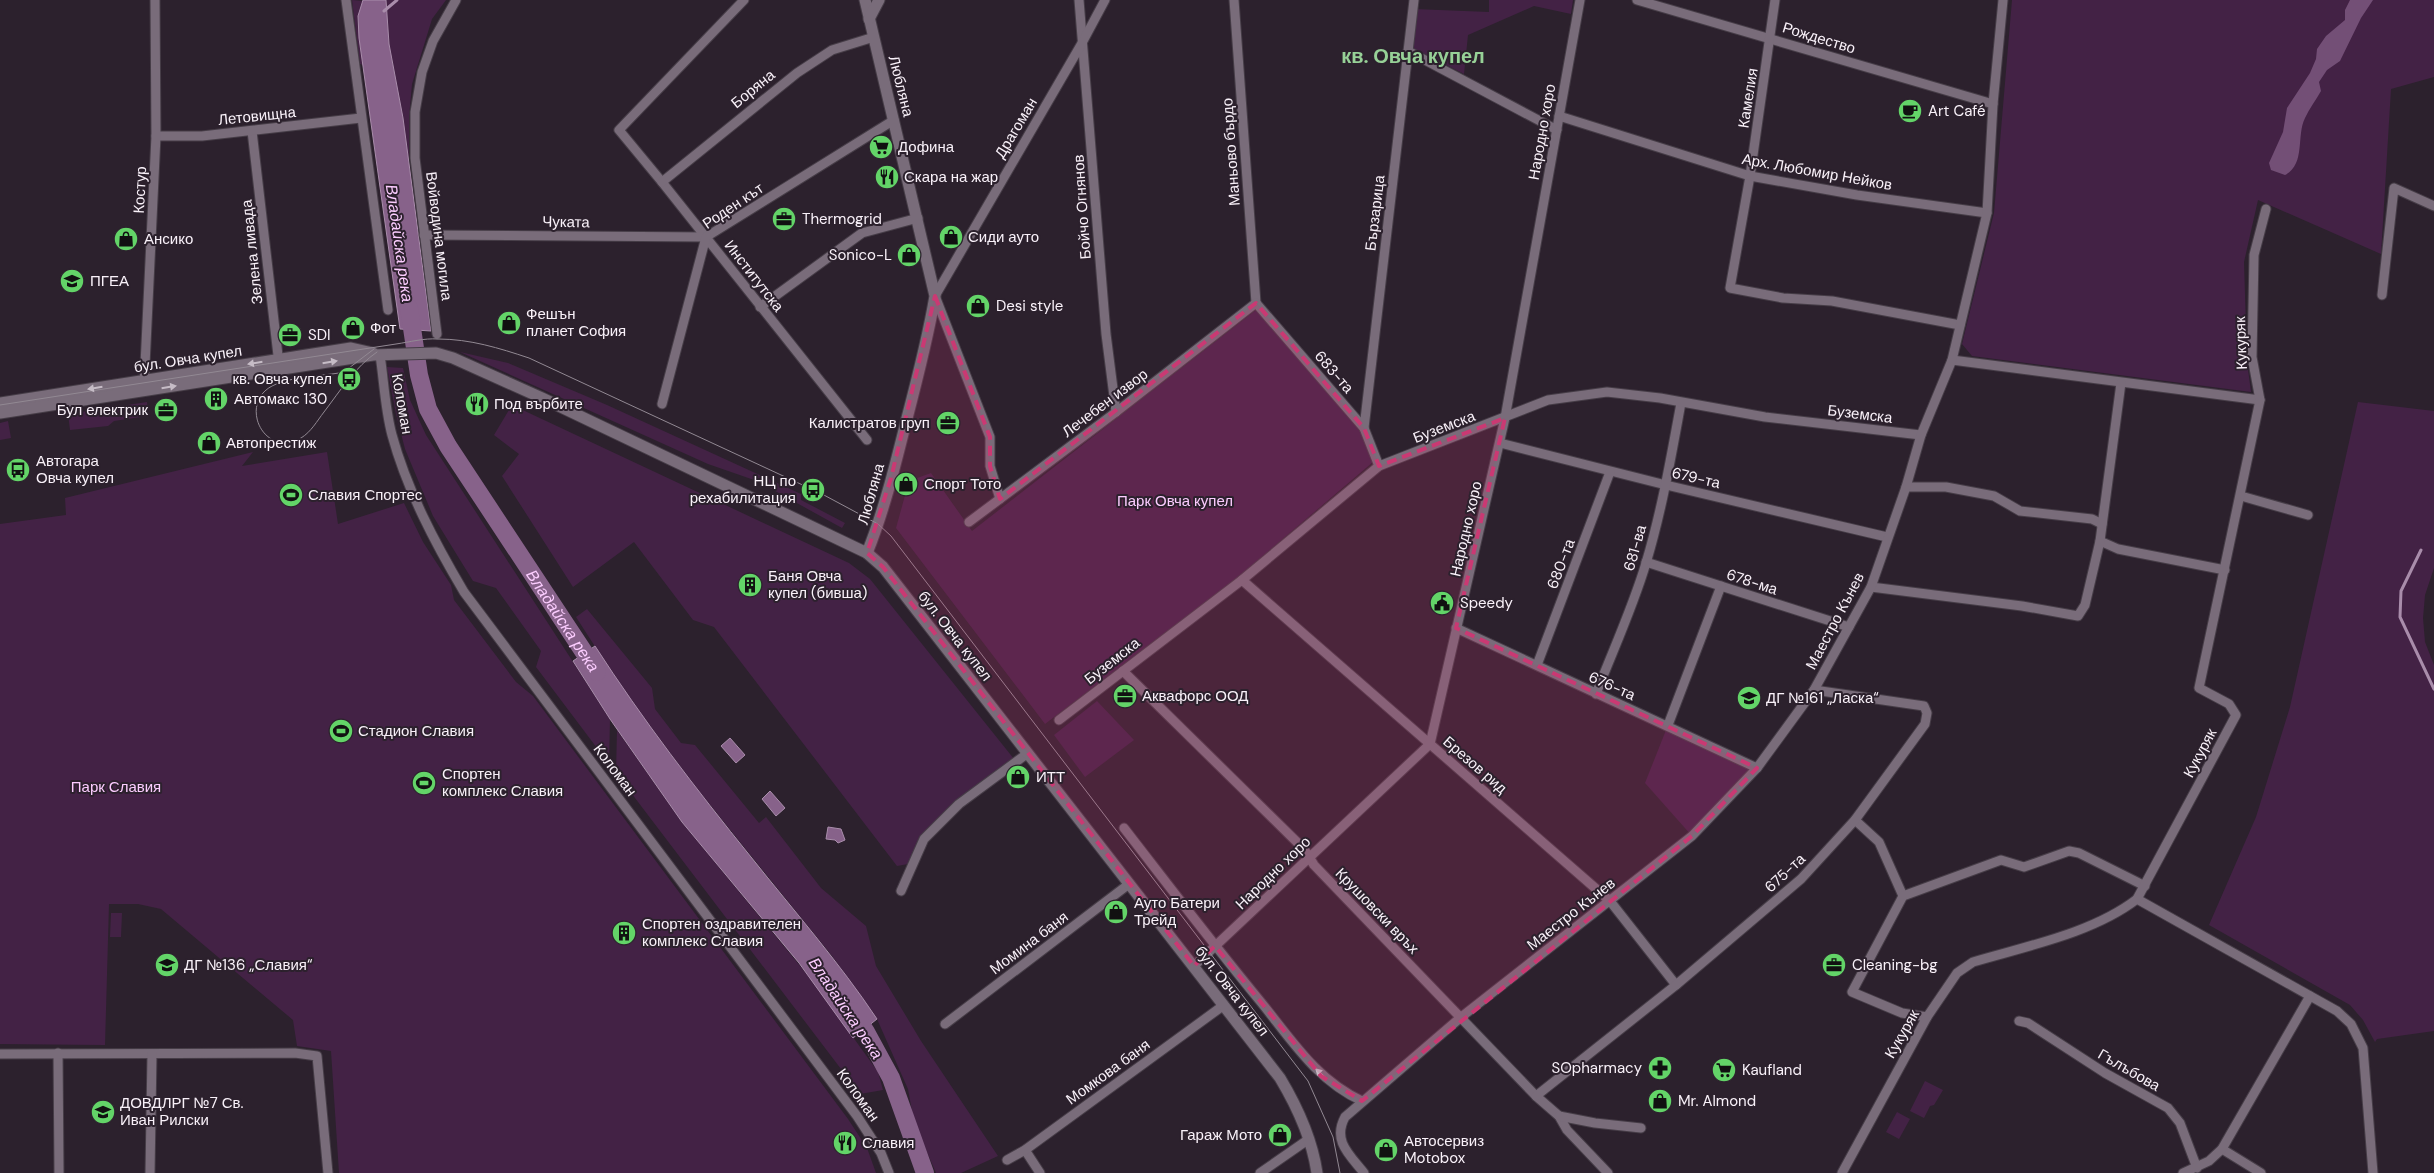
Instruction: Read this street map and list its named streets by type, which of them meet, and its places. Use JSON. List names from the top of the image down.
{
  "streets": {
    "main road": ["Любляна", "бул. Овча купел"],
    "street": [
      "Рождество",
      "Боряна",
      "Камелия",
      "Летовищна",
      "Драгоман",
      "Народно хоро",
      "Маньово бърдо",
      "Арх. Любомир Нейков",
      "Костур",
      "Роден кът",
      "Бойчо Огнянов",
      "Бързарица",
      "Чуката",
      "Войводина могила",
      "Зелена ливада",
      "Институтска",
      "Кукуряк",
      "683-та",
      "Лечебен извор",
      "Коломан",
      "Буземска",
      "679-та",
      "681-ва",
      "680-та",
      "678-ма",
      "Маестро Кънев",
      "676-та",
      "Брезов рид",
      "675-та",
      "Крушовски връх",
      "Момина баня",
      "Гълъбова",
      "Момкова баня"
    ]
  },
  "crossings": [
    ["Рождество", "Камелия"],
    ["Рождество", "Маестро Кънев"],
    ["Любляна", "Боряна"],
    ["Любляна", "Драгоман"],
    ["Любляна", "Роден кът"],
    ["Любляна", "бул. Овча купел"],
    ["Любляна", "Лечебен извор"],
    ["Боряна", "Институтска"],
    ["Камелия", "Арх. Любомир Нейков"],
    ["Камелия", "Маестро Кънев"],
    ["Летовищна", "Костур"],
    ["Летовищна", "Зелена ливада"],
    ["Драгоман", "Бойчо Огнянов"],
    ["Народно хоро", "Арх. Любомир Нейков"],
    ["Народно хоро", "бул. Овча купел"],
    ["Народно хоро", "Буземска"],
    ["Народно хоро", "679-та"],
    ["Народно хоро", "676-та"],
    ["Народно хоро", "Брезов рид"],
    ["Народно хоро", "Крушовски връх"],
    ["Маньово бърдо", "683-та"],
    ["Маньово бърдо", "Лечебен извор"],
    ["Арх. Любомир Нейков", "Маестро Кънев"],
    ["Костур", "бул. Овча купел"],
    ["Роден кът", "Чуката"],
    ["Роден кът", "Институтска"],
    ["Бойчо Огнянов", "Лечебен извор"],
    ["Бързарица", "683-та"],
    ["Чуката", "Войводина могила"],
    ["Чуката", "Институтска"],
    ["Зелена ливада", "бул. Овча купел"],
    ["бул. Овча купел", "Коломан"],
    ["бул. Овча купел", "Момина баня"],
    ["бул. Овча купел", "Момкова баня"],
    ["683-та", "Лечебен извор"],
    ["683-та", "Буземска"],
    ["Буземска", "681-ва"],
    ["Буземска", "Маестро Кънев"],
    ["Буземска", "Брезов рид"],
    ["Буземска", "Крушовски връх"],
    ["679-та", "681-ва"],
    ["679-та", "680-та"],
    ["679-та", "Маестро Кънев"],
    ["681-ва", "678-ма"],
    ["681-ва", "676-та"],
    ["680-та", "676-та"],
    ["678-ма", "Маестро Кънев"],
    ["Маестро Кънев", "676-та"],
    ["Маестро Кънев", "Брезов рид"],
    ["Маестро Кънев", "675-та"],
    ["Маестро Кънев", "Крушовски връх"],
    ["Брезов рид", "675-та"],
    ["675-та", "Крушовски връх"]
  ],
  "districts": ["кв. Овча купел"],
  "water": ["Владайска река"],
  "parks": ["Парк Овча купел", "Парк Славия"],
  "places": {
    "cafe": ["Art Café"],
    "supermarket": ["Дофина", "Kaufland"],
    "restaurant": ["Скара на жар", "Под върбите", "Славия"],
    "office": [
      "Thermogrid",
      "SDI",
      "Бул електрик",
      "Калистратов груп",
      "Аквафорс ООД",
      "Cleaning-bg"
    ],
    "shop": [
      "Сиди ауто",
      "Ансико",
      "Sonico-L",
      "Desi style",
      "Фешън планет София",
      "Фот",
      "Автопрестиж",
      "Спорт Тото",
      "ИТТ",
      "Ауто Батери Трейд",
      "Mr. Almond",
      "Гараж Мото",
      "Автосервиз Motobox"
    ],
    "school or university": [
      "ПГЕА",
      "ДГ №161 „Ласка“",
      "ДГ №136 „Славия“",
      "ДОВДЛРГ №7 Св. Иван Рилски"
    ],
    "bus stop": ["кв. Овча купел", "Автогара Овча купел", "НЦ по рехабилитация"],
    "building": ["Автомакс 130", "Баня Овча купел (бивша)", "Спортен оздравителен комплекс Славия"],
    "sports": ["Славия Спортес", "Стадион Славия", "Спортен комплекс Славия"],
    "public building": ["Speedy"],
    "pharmacy": ["SOpharmacy"]
  }
}
